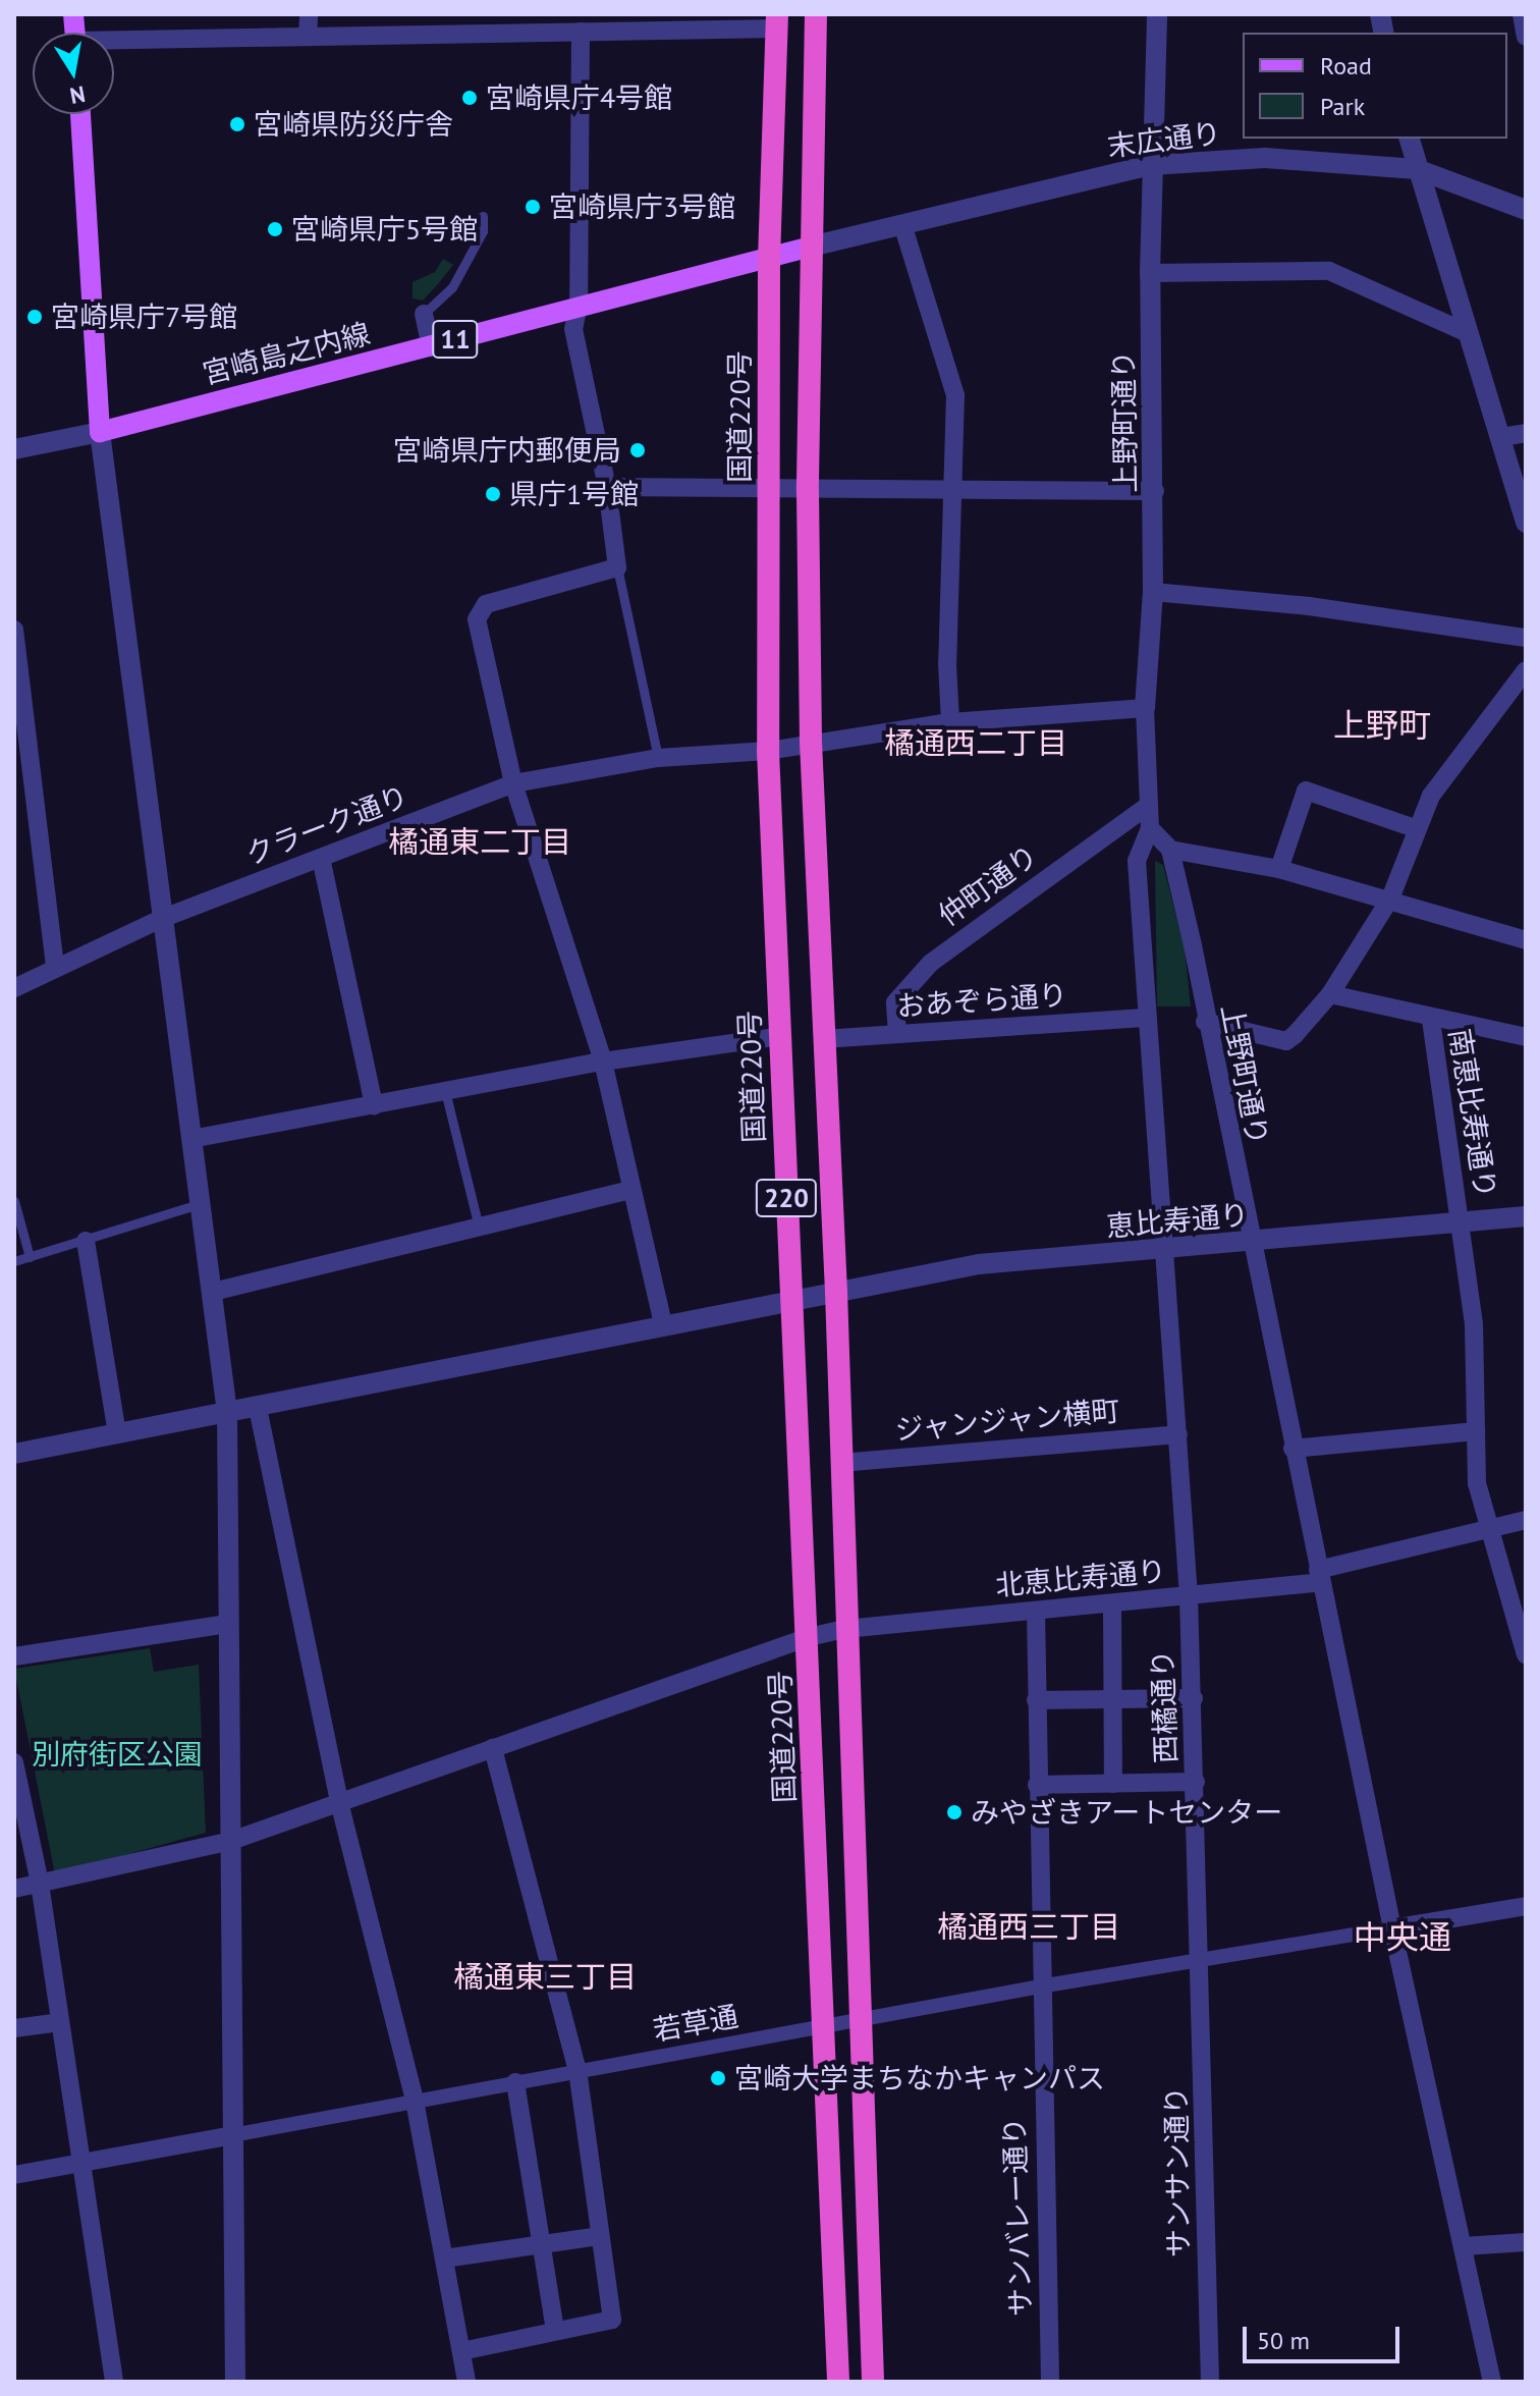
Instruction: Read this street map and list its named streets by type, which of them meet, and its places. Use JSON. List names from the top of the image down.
{
  "streets": {
    "highway": ["国道220号", "220"],
    "main road": ["11", "宮崎島之内線"],
    "street": [
      "末広通り",
      "上野町通り",
      "クラーク通り",
      "仲町通り",
      "おあぞら通り",
      "南恵比寿通り",
      "恵比寿通り",
      "ジャンジャン横町",
      "北恵比寿通り",
      "西橘通り",
      "若草通",
      "サンサン通り",
      "サンバレー通り"
    ]
  },
  "crossings": [
    ["末広通り", "宮崎島之内線"],
    ["末広通り", "上野町通り"],
    ["末広通り", "220"],
    ["宮崎島之内線", "国道220号"],
    ["宮崎島之内線", "220"],
    ["国道220号", "クラーク通り"],
    ["国道220号", "恵比寿通り"],
    ["国道220号", "北恵比寿通り"],
    ["国道220号", "若草通"],
    ["上野町通り", "クラーク通り"],
    ["上野町通り", "仲町通り"],
    ["上野町通り", "おあぞら通り"],
    ["上野町通り", "恵比寿通り"],
    ["上野町通り", "ジャンジャン横町"],
    ["上野町通り", "北恵比寿通り"],
    ["上野町通り", "西橘通り"],
    ["上野町通り", "若草通"],
    ["クラーク通り", "220"],
    ["仲町通り", "おあぞら通り"],
    ["おあぞら通り", "220"],
    ["南恵比寿通り", "恵比寿通り"],
    ["南恵比寿通り", "北恵比寿通り"],
    ["220", "恵比寿通り"],
    ["220", "ジャンジャン横町"],
    ["220", "北恵比寿通り"],
    ["220", "若草通"],
    ["ジャンジャン横町", "西橘通り"],
    ["北恵比寿通り", "西橘通り"],
    ["北恵比寿通り", "サンバレー通り"],
    ["西橘通り", "若草通"],
    ["西橘通り", "サンサン通り"],
    ["若草通", "サンサン通り"],
    ["若草通", "サンバレー通り"]
  ],
  "districts": [
    "上野町",
    "橘通西二丁目",
    "橘通東二丁目",
    "橘通西三丁目",
    "中央通",
    "橘通東三丁目"
  ],
  "parks": ["別府街区公園"],
  "places": [
    "宮崎県庁4号館",
    "宮崎県防災庁舎",
    "宮崎県庁3号館",
    "宮崎県庁5号館",
    "宮崎県庁7号館",
    "宮崎県庁内郵便局",
    "県庁1号館",
    "みやざきアートセンター",
    "宮崎大学まちなかキャンパス"
  ],
  "legend": ["Road", "Park"],
  "scale_bar": "50 m",
  "north": "bottom"
}
